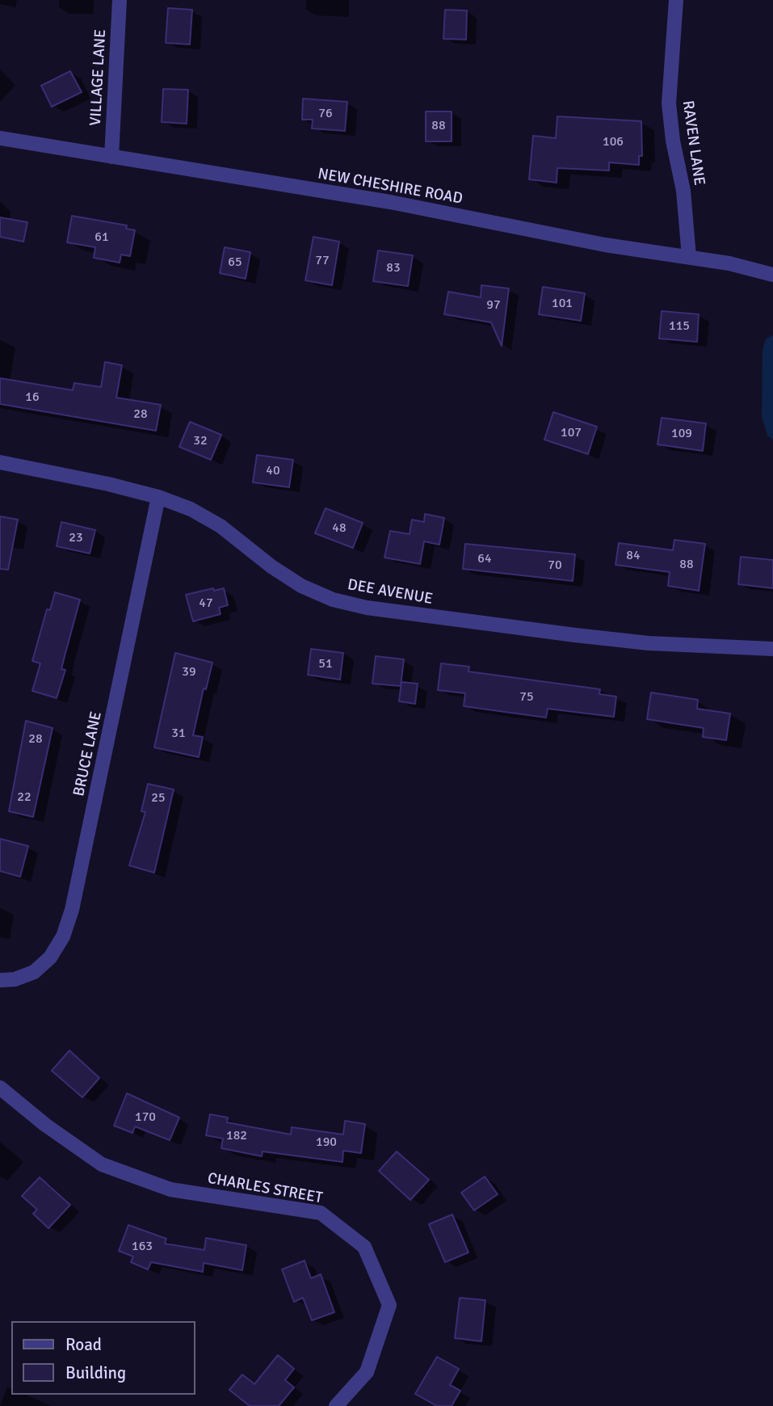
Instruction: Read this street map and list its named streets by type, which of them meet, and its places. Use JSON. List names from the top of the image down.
{
  "streets": {
    "street": [
      "VILLAGE LANE",
      "RAVEN LANE",
      "NEW CHESHIRE ROAD",
      "DEE AVENUE",
      "BRUCE LANE",
      "CHARLES STREET"
    ]
  },
  "crossings": [
    ["VILLAGE LANE", "NEW CHESHIRE ROAD"],
    ["RAVEN LANE", "NEW CHESHIRE ROAD"],
    ["DEE AVENUE", "BRUCE LANE"]
  ],
  "house_numbers": [
    "76",
    "88",
    "106",
    "61",
    "77",
    "65",
    "83",
    "101",
    "97",
    "115",
    "16",
    "28",
    "107",
    "109",
    "32",
    "40",
    "48",
    "23",
    "84",
    "64",
    "88",
    "70",
    "47",
    "51",
    "39",
    "75",
    "31",
    "28",
    "22",
    "25",
    "170",
    "182",
    "190",
    "163"
  ],
  "legend": ["Road", "Building"]
}
